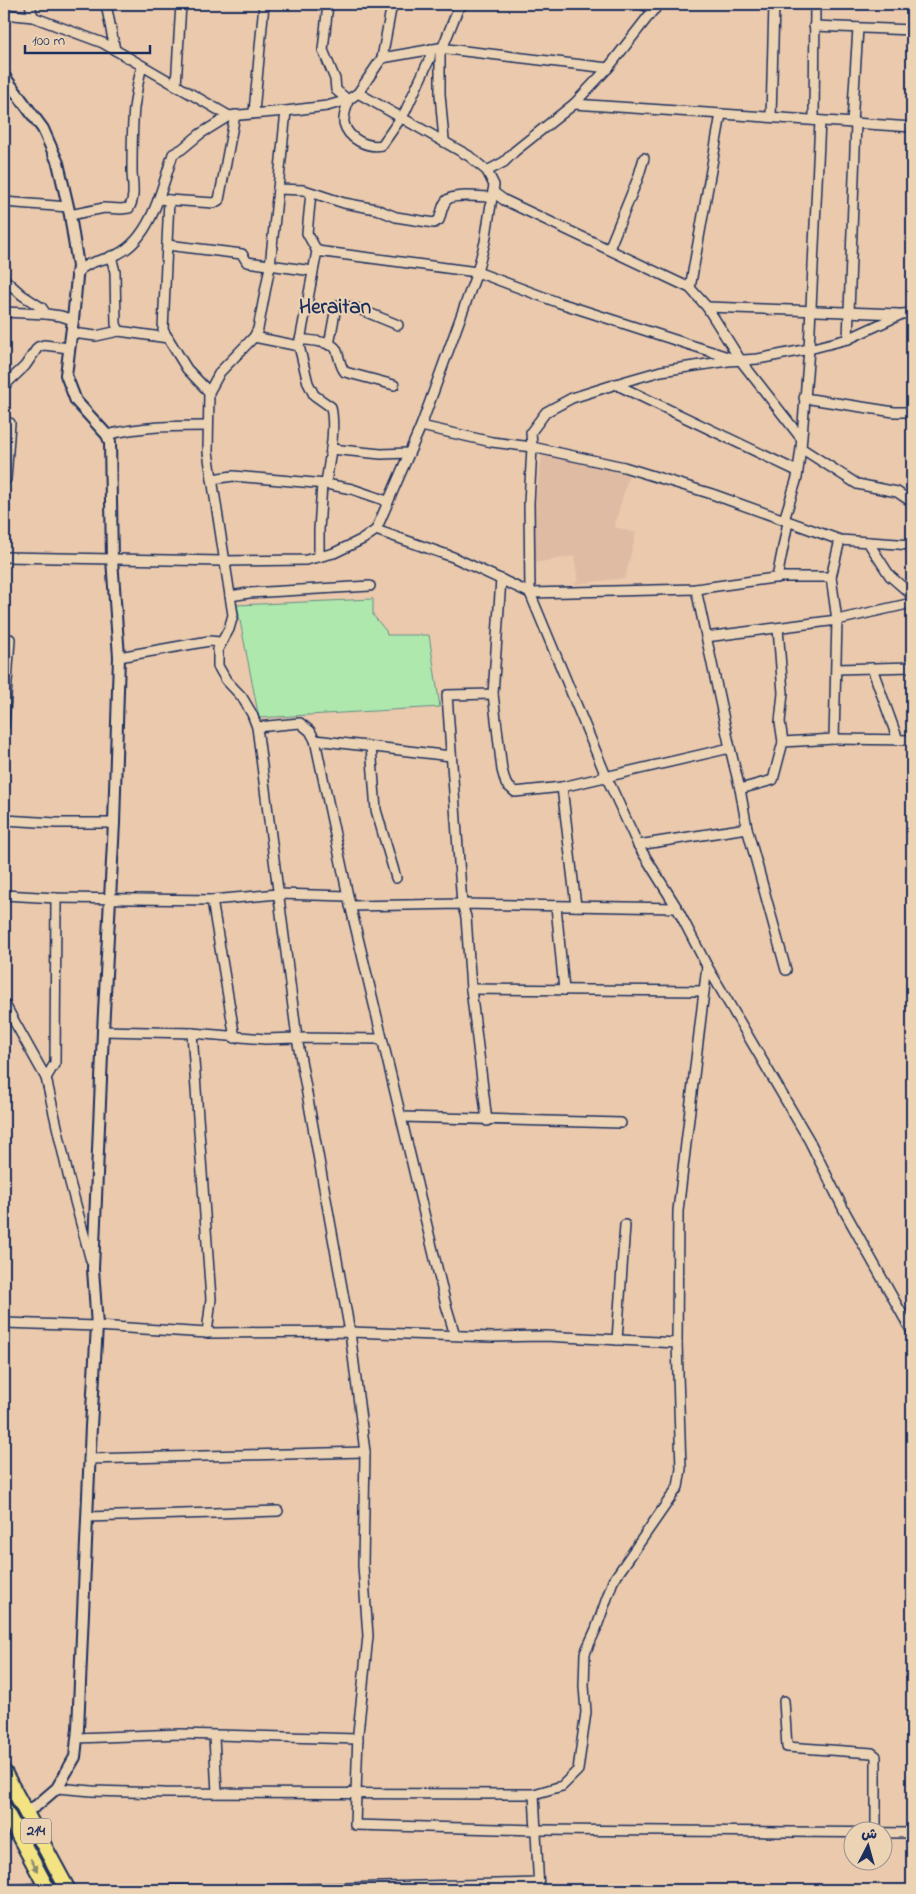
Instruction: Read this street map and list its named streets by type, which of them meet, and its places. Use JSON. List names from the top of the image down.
{
  "streets": {
    "highway": ["214"]
  },
  "districts": ["Heraitan"],
  "scale_bar": "100 m",
  "north": "top"
}
